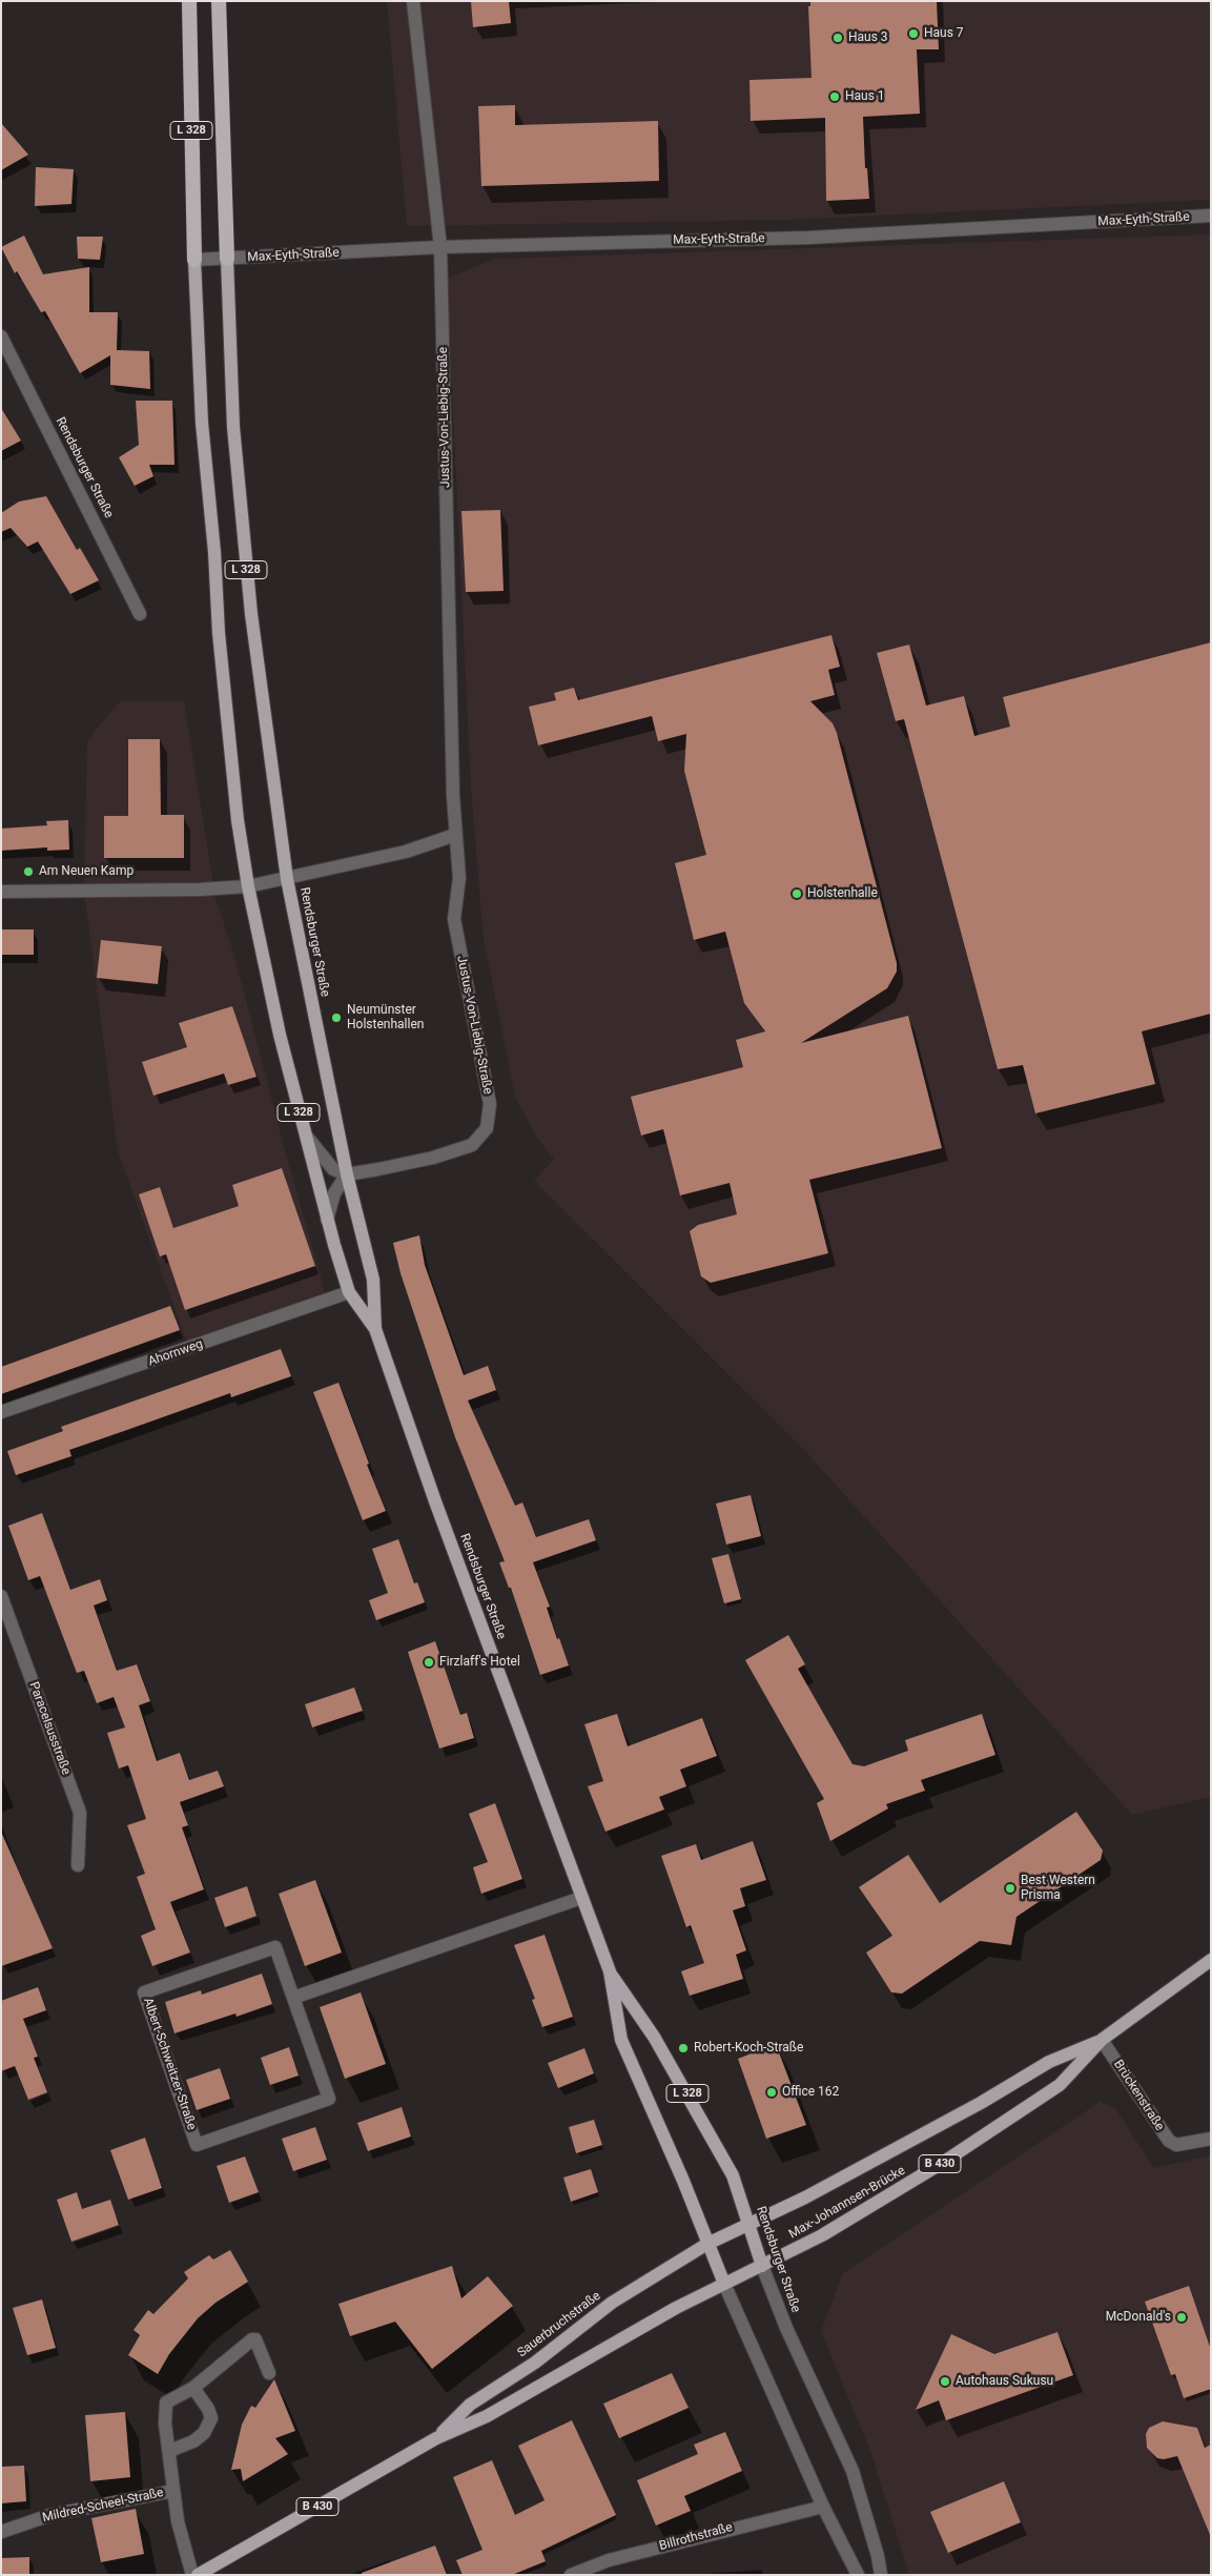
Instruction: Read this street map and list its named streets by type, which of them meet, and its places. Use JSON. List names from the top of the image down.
{
  "streets": {
    "highway": ["L 328"],
    "main road": [
      "Rendsburger Straße",
      "B 430",
      "Max-Johannsen-Brücke",
      "Sauerbruchstraße"
    ],
    "street": [
      "Max-Eyth-Straße",
      "Justus-Von-Liebig-Straße",
      "Ahornweg",
      "Paracelsusstraße",
      "Albert-Schweitzer-Straße",
      "Brückenstraße",
      "Mildred-Scheel-Straße",
      "Billrothstraße"
    ]
  },
  "crossings": [
    ["L 328", "Max-Eyth-Straße"],
    ["L 328", "Rendsburger Straße"],
    ["Max-Eyth-Straße", "Justus-Von-Liebig-Straße"],
    ["Justus-Von-Liebig-Straße", "Rendsburger Straße"],
    ["Rendsburger Straße", "Ahornweg"],
    ["Rendsburger Straße", "Max-Johannsen-Brücke"],
    ["Rendsburger Straße", "Sauerbruchstraße"],
    ["Rendsburger Straße", "Billrothstraße"],
    ["Brückenstraße", "Max-Johannsen-Brücke"],
    ["Max-Johannsen-Brücke", "Sauerbruchstraße"]
  ],
  "places": [
    "Haus 7",
    "Haus 3",
    "Haus 1",
    "Am Neuen Kamp",
    "Holstenhalle",
    "Neumünster Holstenhallen",
    "Firzlaff's Hotel",
    "Best Western Prisma",
    "Robert-Koch-Straße",
    "Office 162",
    "McDonald's",
    "Autohaus Sukusu"
  ]
}
